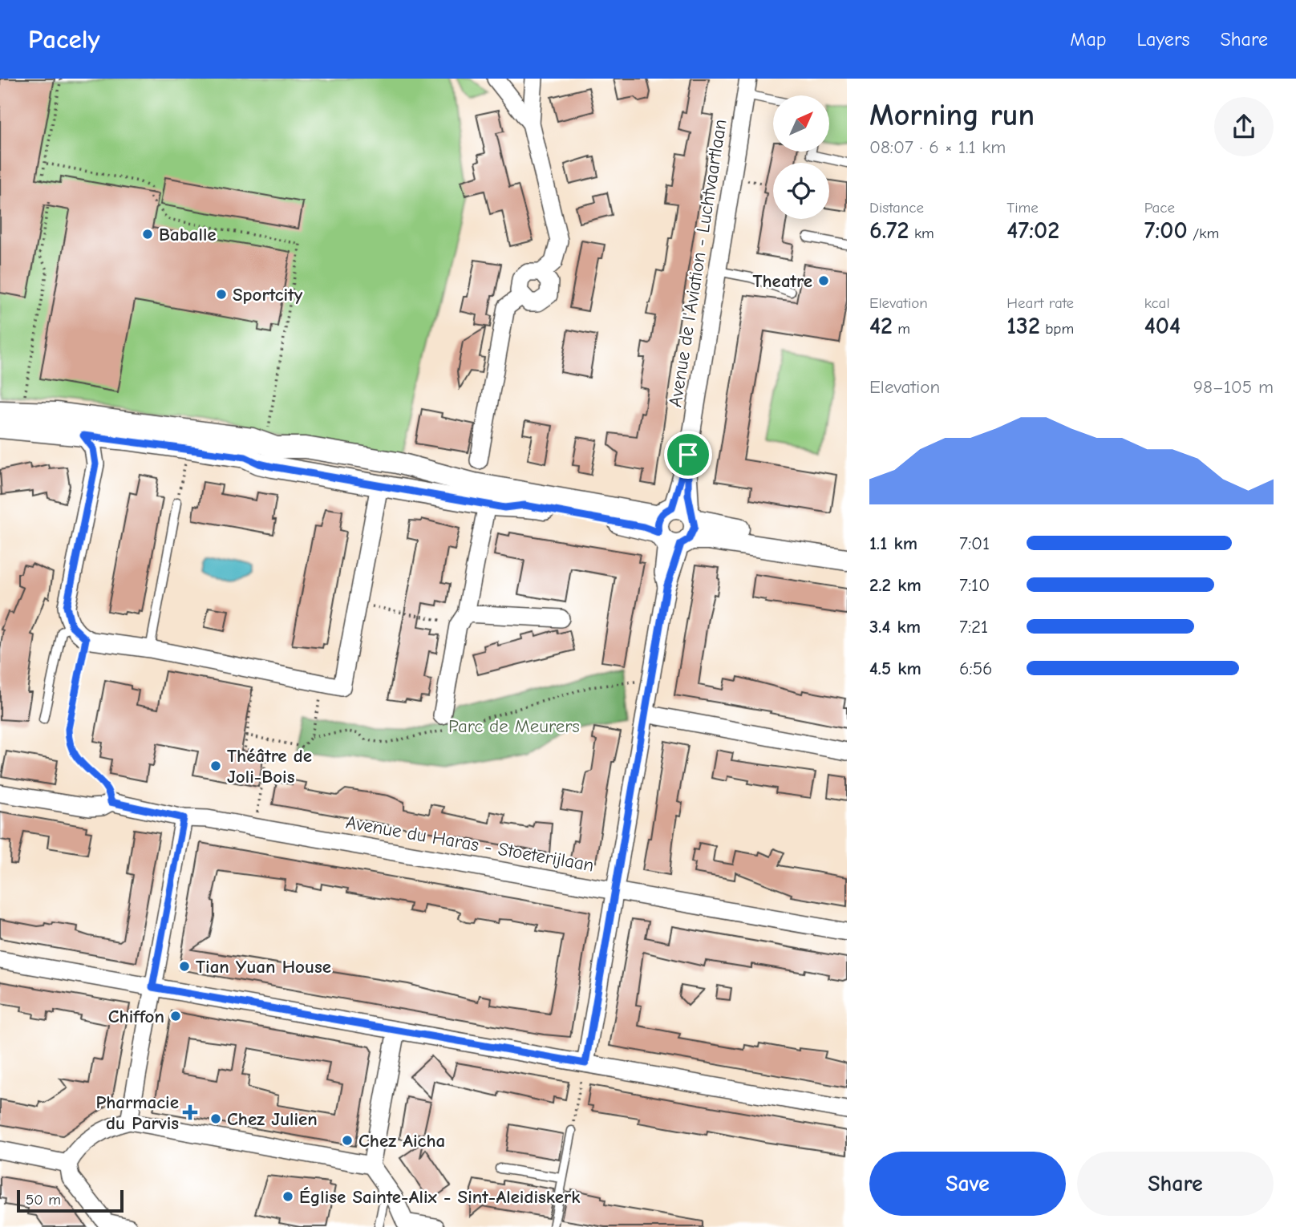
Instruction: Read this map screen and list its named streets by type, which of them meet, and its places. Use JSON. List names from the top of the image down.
{
  "streets": {
    "street": ["Avenue de l'Aviation - Luchtvaartlaan", "Avenue du Haras - Stoeterijlaan"]
  },
  "crossings": [
    ["Avenue de l'Aviation - Luchtvaartlaan", "Avenue du Haras - Stoeterijlaan"]
  ],
  "parks": ["Parc de Meurers"],
  "places": {
    "other": [
      "Baballe",
      "Theatre",
      "Sportcity",
      "Théâtre de Joli-Bois",
      "Tian Yuan House",
      "Chiffon",
      "Chez Julien",
      "Chez Aicha",
      "Église Sainte-Alix - Sint-Aleidiskerk"
    ],
    "health": ["Pharmacie du Parvis"]
  },
  "scale_bar": "50 m",
  "north": "top right",
  "page": {
    "header": "Pacely",
    "nav": ["Map", "Layers", "Share"],
    "heading": ["Morning run", "08:07 · 6 × 1.1 km"],
    "stats": [
      ["Distance", "6.72 km"],
      ["Time", "47:02"],
      ["Pace", "7:00 /km"],
      ["Elevation", "42 m"],
      ["Heart rate", "132 bpm"],
      ["kcal", "404"]
    ],
    "chart": ["Elevation", "98–105 m"],
    "list": [
      {
        "name": "1.1 km",
        "note": "7:01"
      },
      {
        "name": "2.2 km",
        "note": "7:10"
      },
      {
        "name": "3.4 km",
        "note": "7:21"
      },
      {
        "name": "4.5 km",
        "note": "6:56"
      }
    ],
    "buttons": ["Save", "Share"],
    "scale": "50 m"
  }
}
